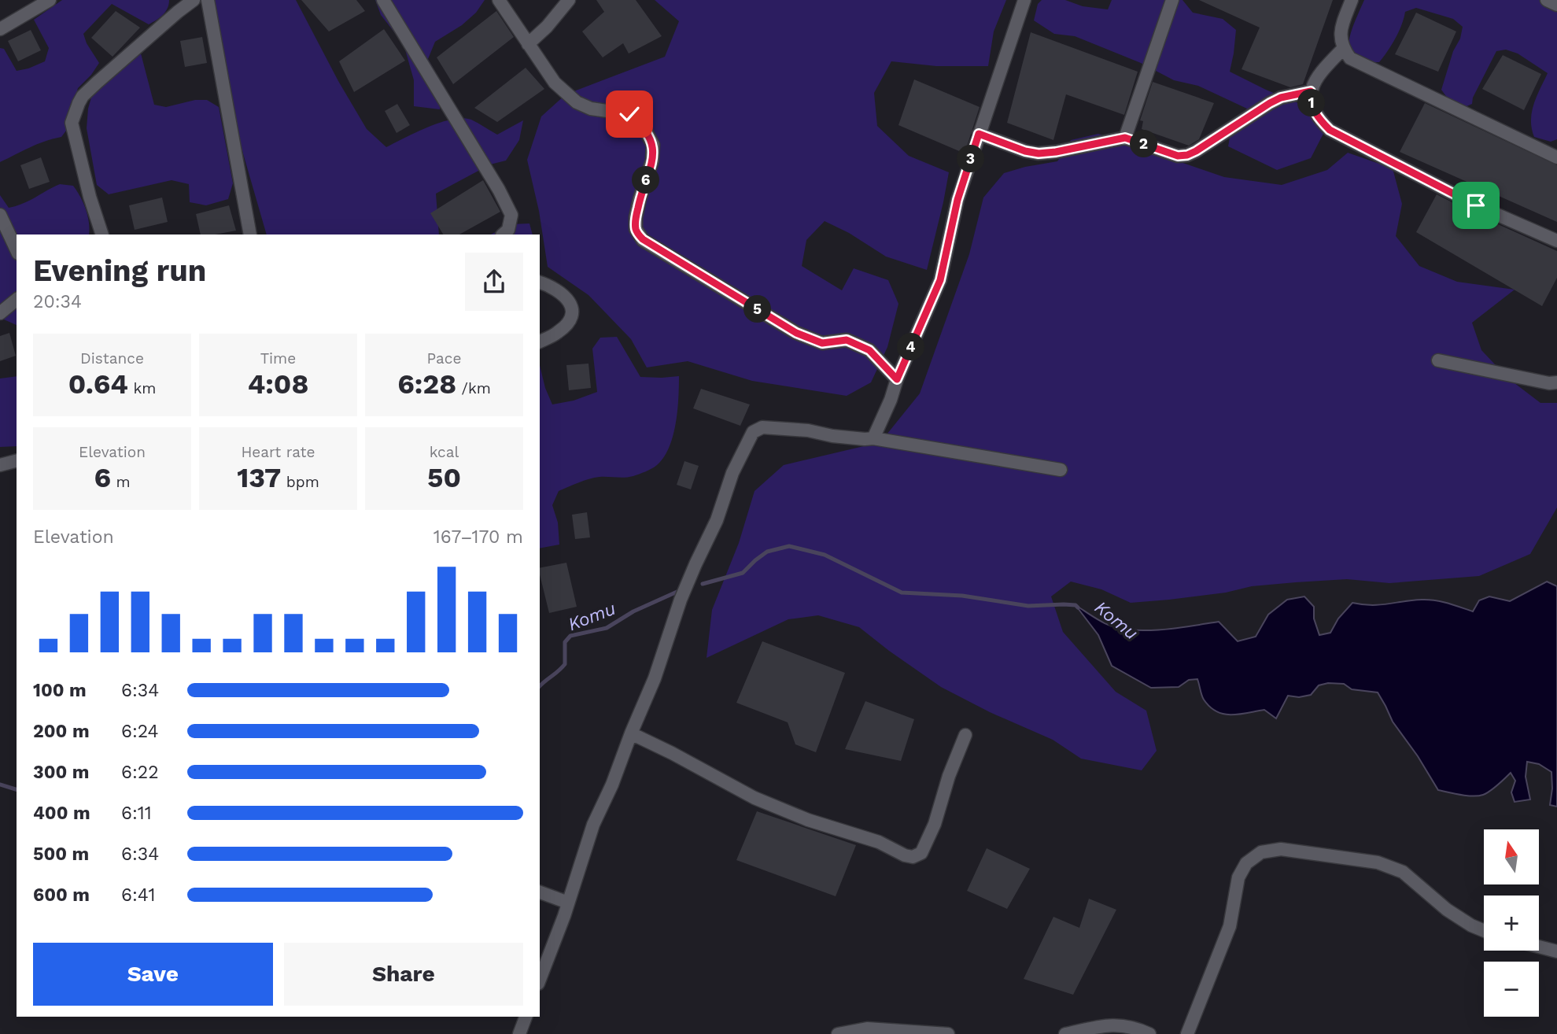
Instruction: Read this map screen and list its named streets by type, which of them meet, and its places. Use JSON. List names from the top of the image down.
{
  "water": ["Komu"],
  "north": "top",
  "page": {
    "pins": [
      "1",
      "2",
      "3",
      "6",
      "5",
      "4"
    ],
    "heading": ["Evening run", "20:34"],
    "stats": [
      ["Distance", "0.64 km"],
      ["Time", "4:08"],
      ["Pace", "6:28 /km"],
      ["Elevation", "6 m"],
      ["Heart rate", "137 bpm"],
      ["kcal", "50"]
    ],
    "chart": ["Elevation", "167–170 m"],
    "list": [
      {
        "name": "100 m",
        "note": "6:34"
      },
      {
        "name": "200 m",
        "note": "6:24"
      },
      {
        "name": "300 m",
        "note": "6:22"
      },
      {
        "name": "400 m",
        "note": "6:11"
      },
      {
        "name": "500 m",
        "note": "6:34"
      },
      {
        "name": "600 m",
        "note": "6:41"
      }
    ],
    "map_buttons": ["+", "−"],
    "buttons": ["Save", "Share"]
  }
}
